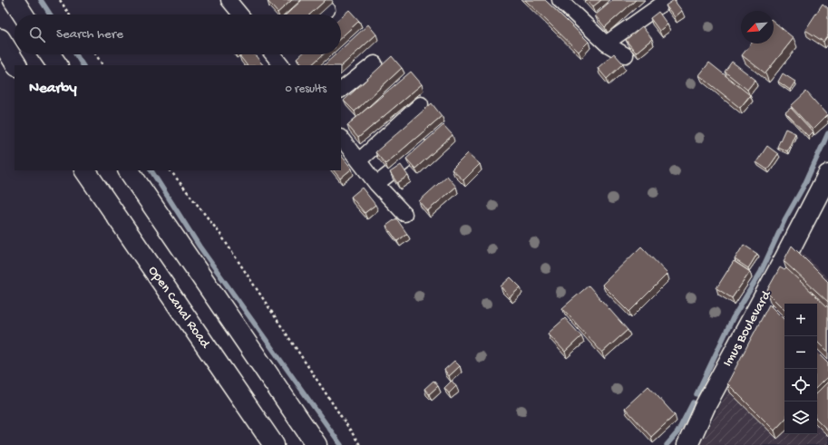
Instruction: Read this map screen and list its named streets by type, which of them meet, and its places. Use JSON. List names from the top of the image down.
{
  "streets": {
    "main road": ["Open Canal Road", "Imus Boulevard"]
  },
  "north": "bottom left",
  "page": {
    "search": "Search here",
    "heading": ["Nearby", "0 results"],
    "map_buttons": ["+", "−"]
  }
}
